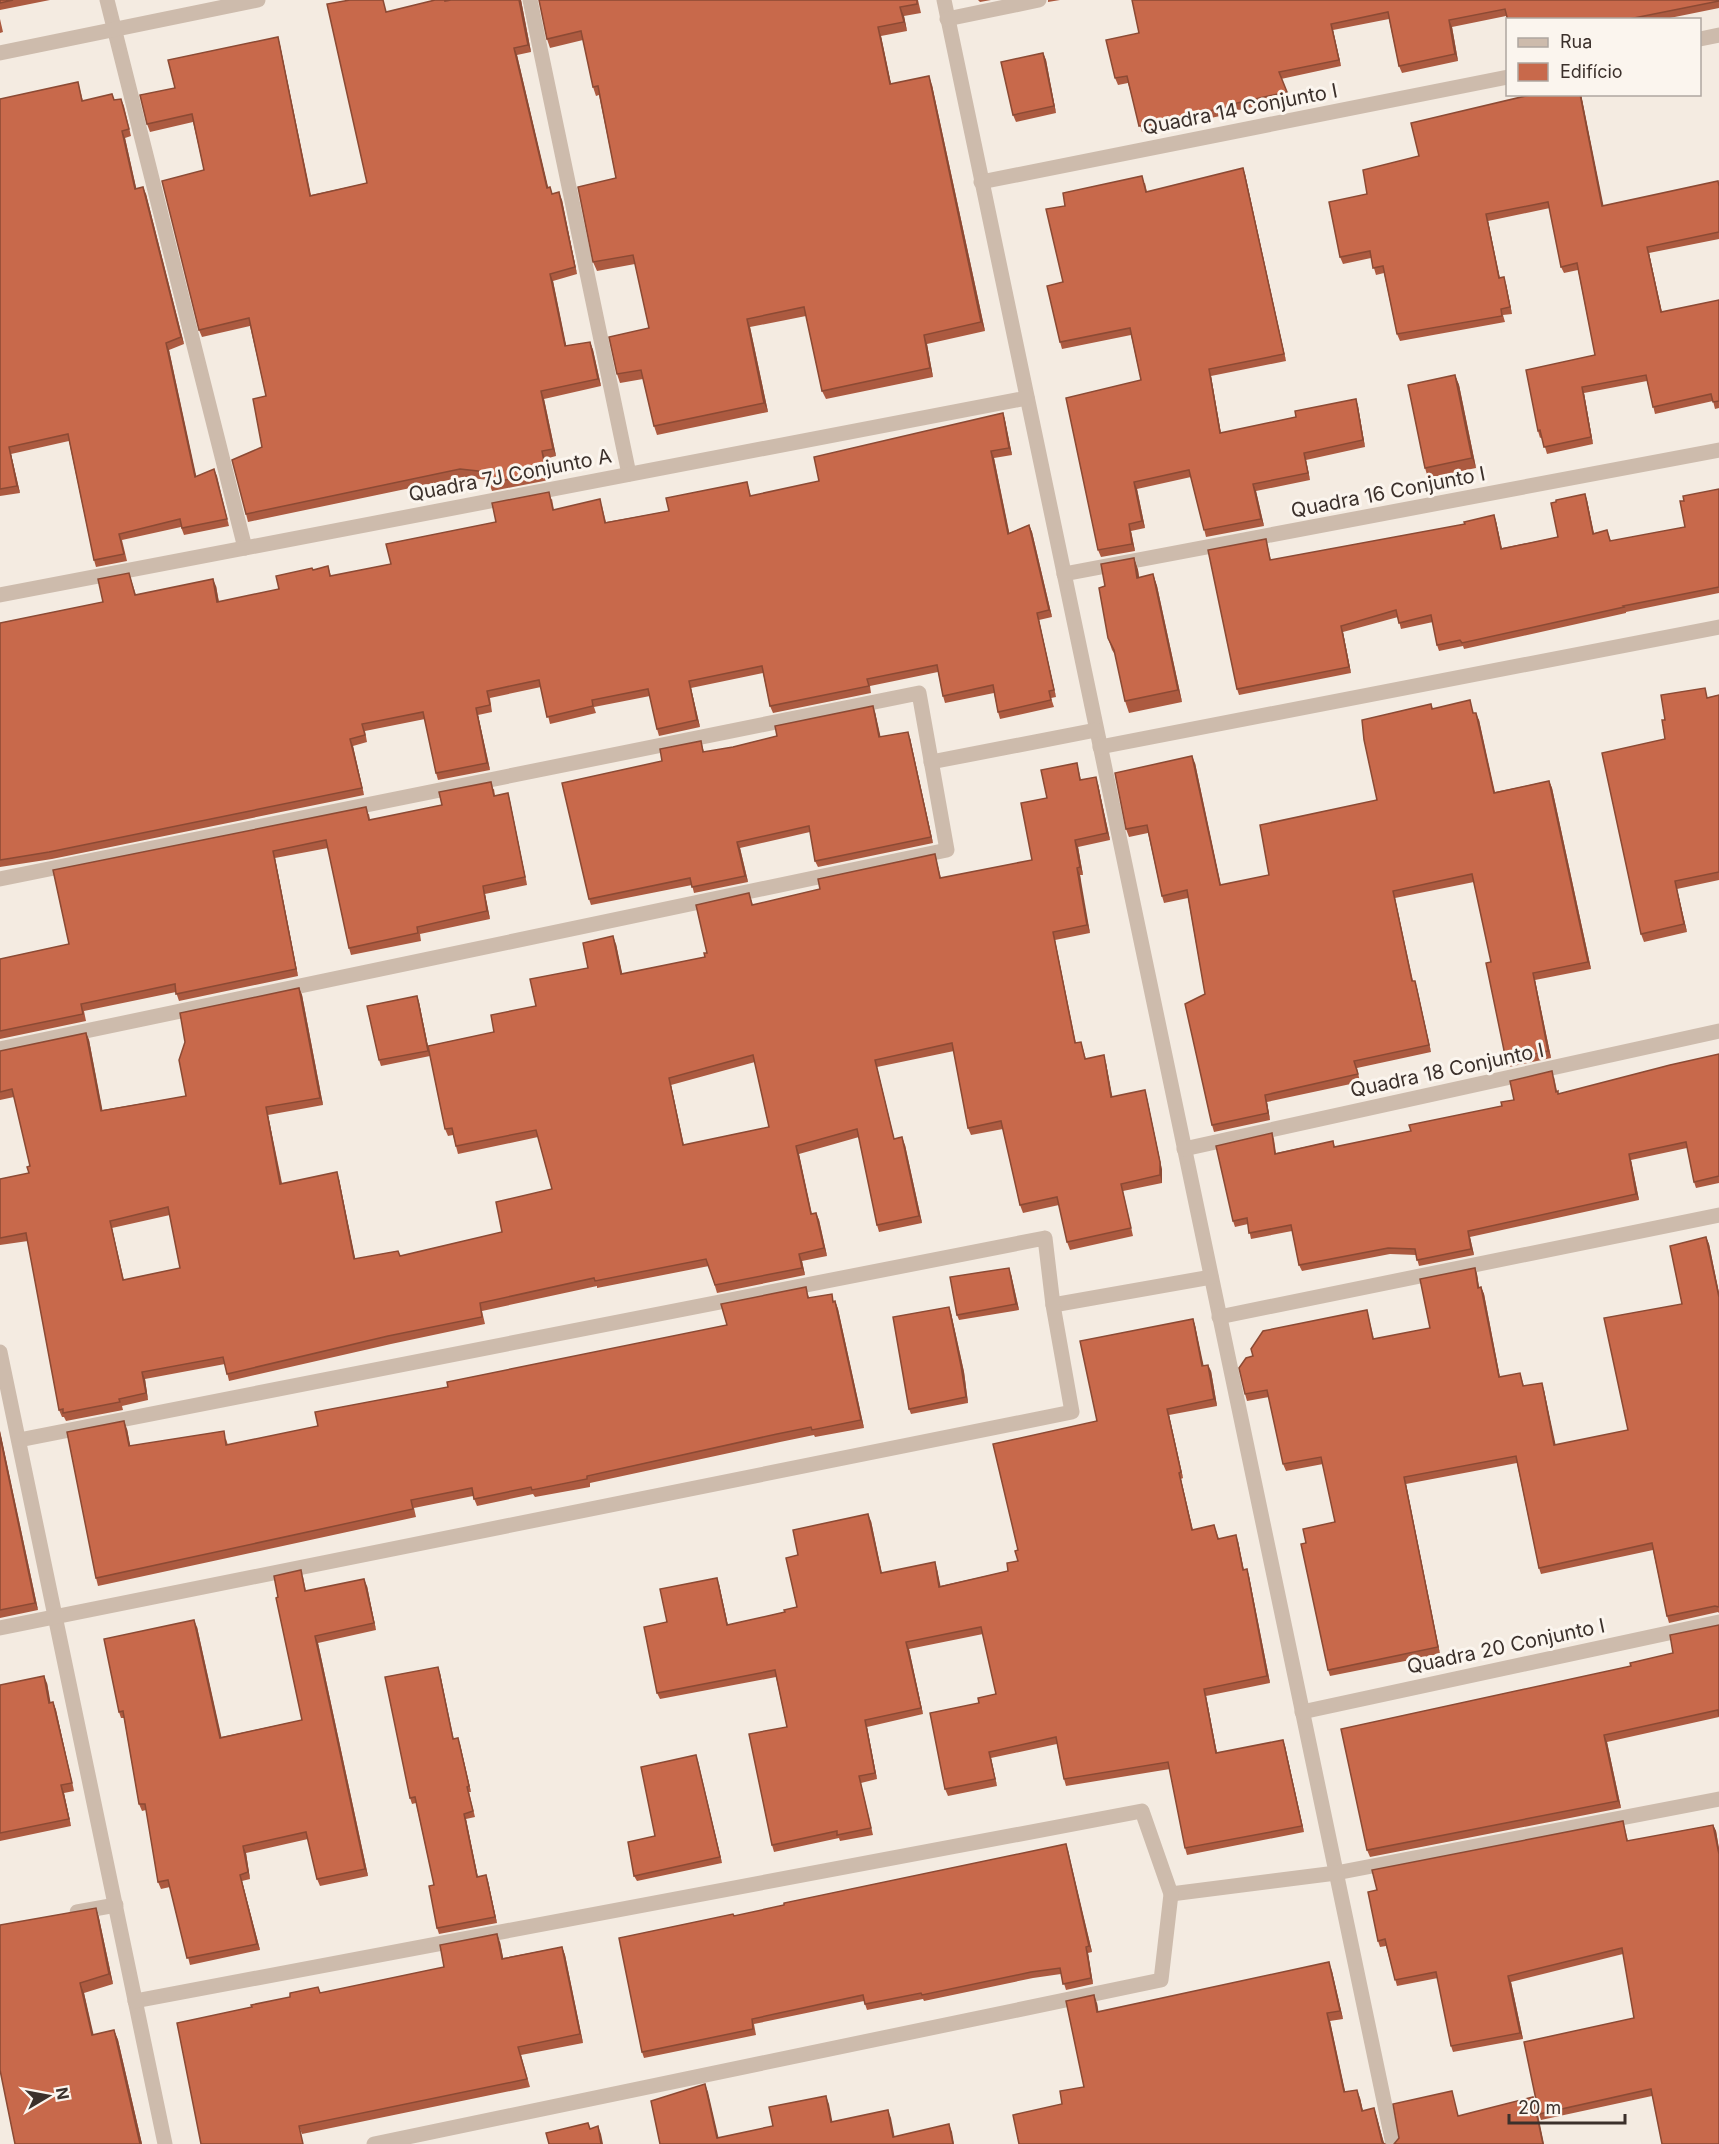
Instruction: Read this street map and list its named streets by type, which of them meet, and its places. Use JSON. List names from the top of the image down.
{
  "streets": {
    "street": [
      "Quadra 14 Conjunto I",
      "Quadra 7J Conjunto A",
      "Quadra 16 Conjunto I",
      "Quadra 18 Conjunto I",
      "Quadra 20 Conjunto I"
    ]
  },
  "legend": ["Rua", "Edifício"],
  "scale_bar": "20 m",
  "north": "right"
}
